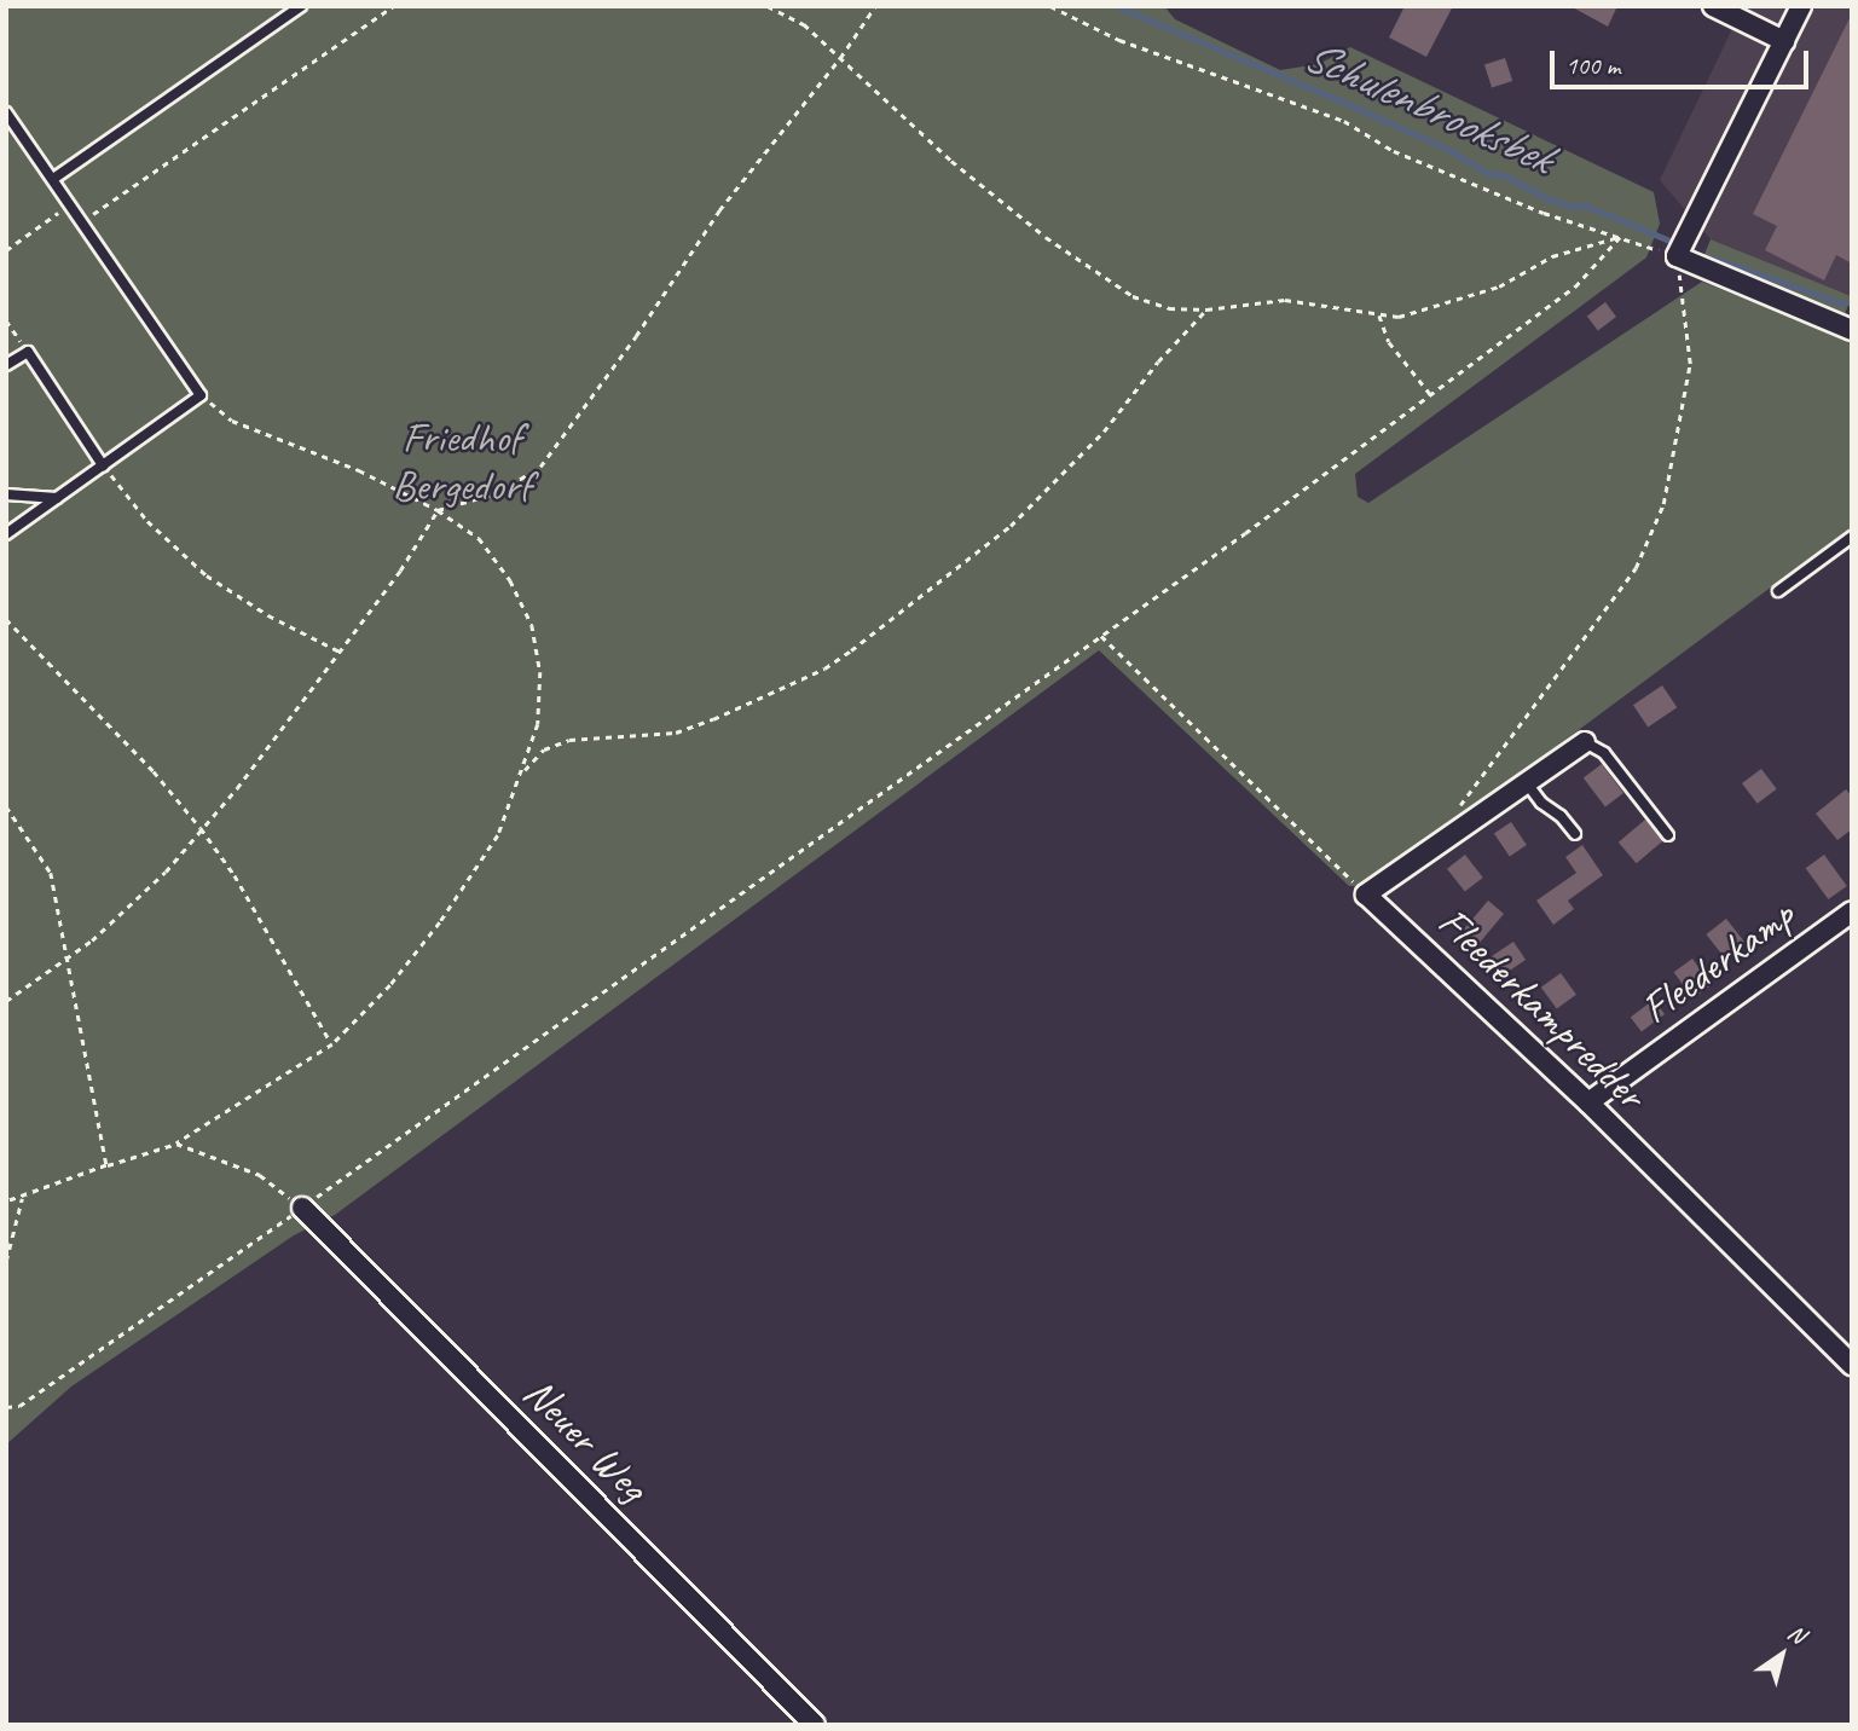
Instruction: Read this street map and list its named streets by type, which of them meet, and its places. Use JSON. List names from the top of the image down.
{
  "streets": {
    "street": ["Fleederkamp", "Fleederkampredder", "Neuer Weg"]
  },
  "crossings": [
    ["Fleederkamp", "Fleederkampredder"]
  ],
  "water": ["Schulenbrooksbek"],
  "parks": ["Friedhof Bergedorf"],
  "scale_bar": "100 m",
  "north": "top right"
}
